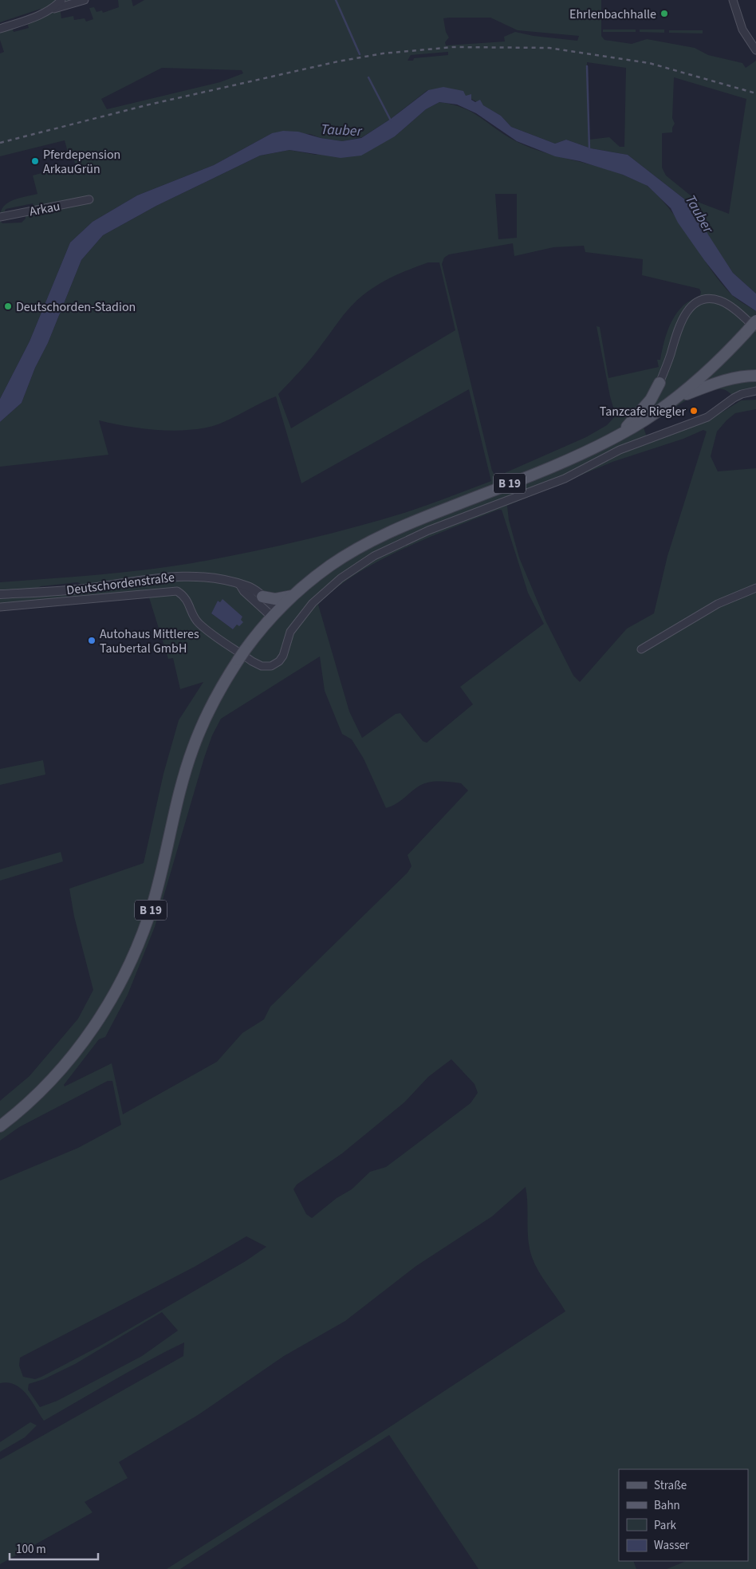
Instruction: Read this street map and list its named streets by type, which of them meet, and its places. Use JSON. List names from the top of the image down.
{
  "streets": {
    "main road": ["B 19"],
    "street": ["Arkau", "Deutschordenstraße"]
  },
  "crossings": [
    ["B 19", "Deutschordenstraße"]
  ],
  "water": ["Tauber"],
  "places": [
    "Ehrlenbachhalle",
    "Pferdepension ArkauGrün",
    "Deutschorden-Stadion",
    "Tanzcafe Riegler",
    "Autohaus Mittleres Taubertal GmbH"
  ],
  "legend": [
    "Straße",
    "Bahn",
    "Park",
    "Wasser"
  ],
  "scale_bar": "100 m"
}
